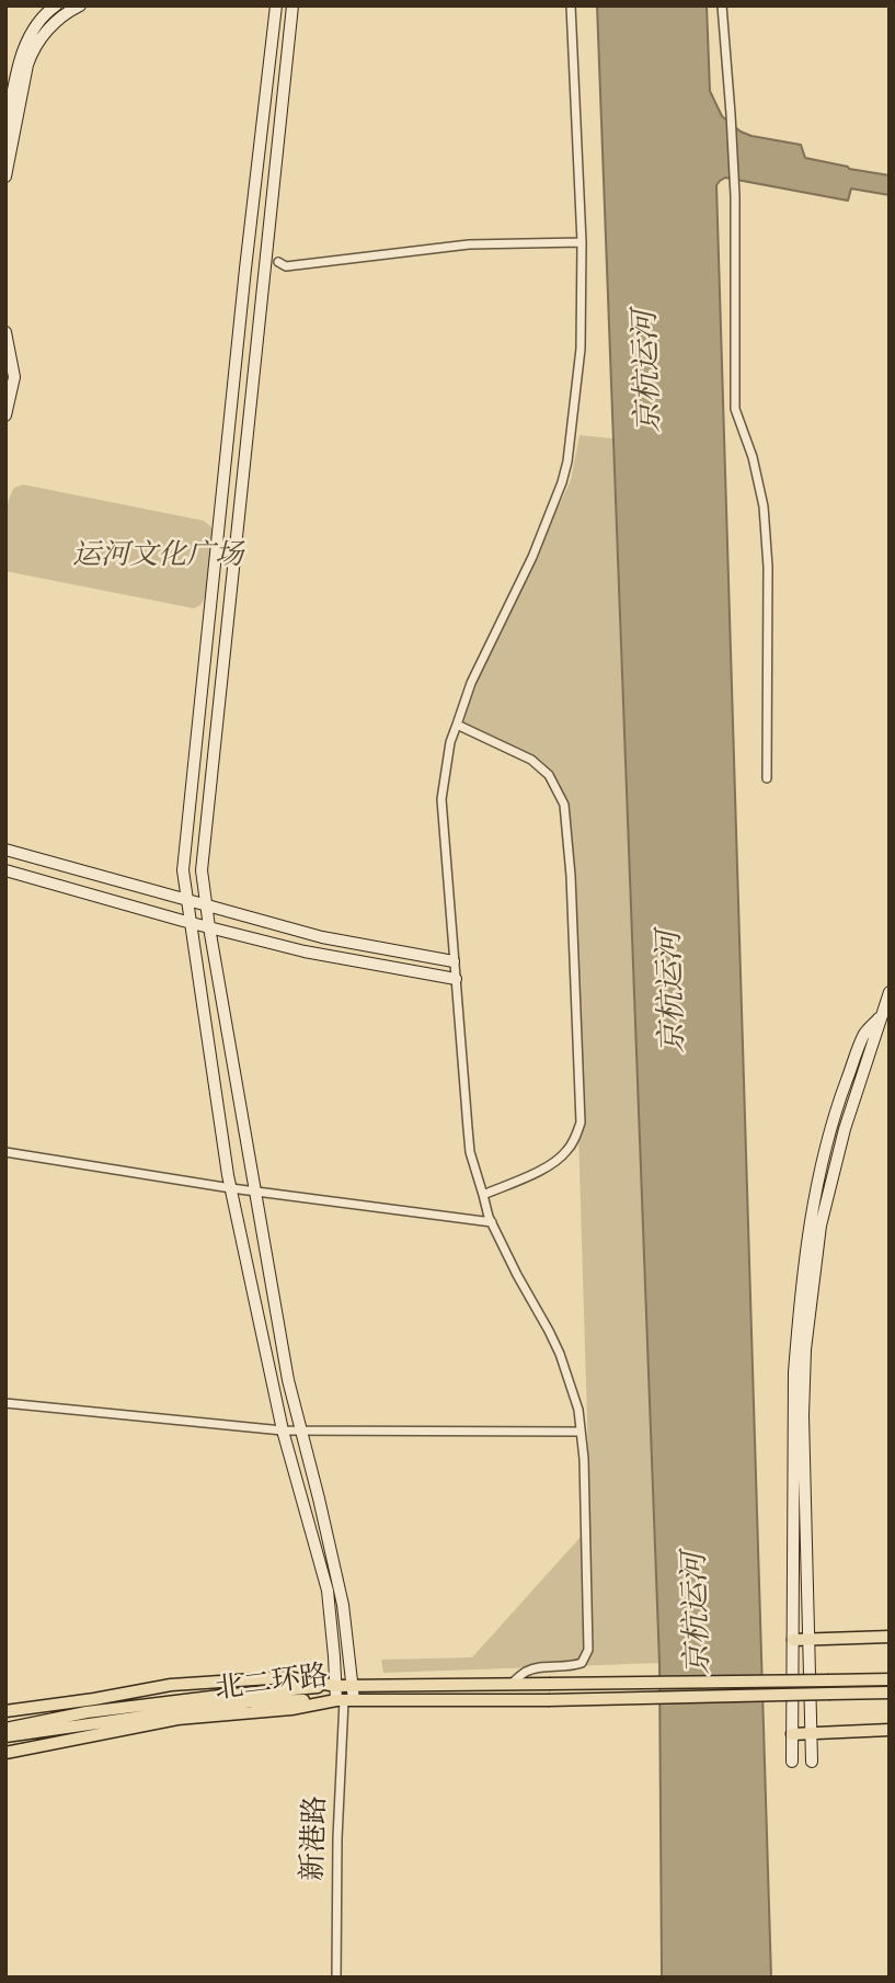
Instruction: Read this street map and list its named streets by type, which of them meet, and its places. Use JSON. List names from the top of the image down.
{
  "streets": {
    "main road": ["北二环路"],
    "street": ["新港路"]
  },
  "crossings": [
    ["北二环路", "新港路"]
  ],
  "water": ["京杭运河"],
  "parks": ["运河文化广场"]
}
